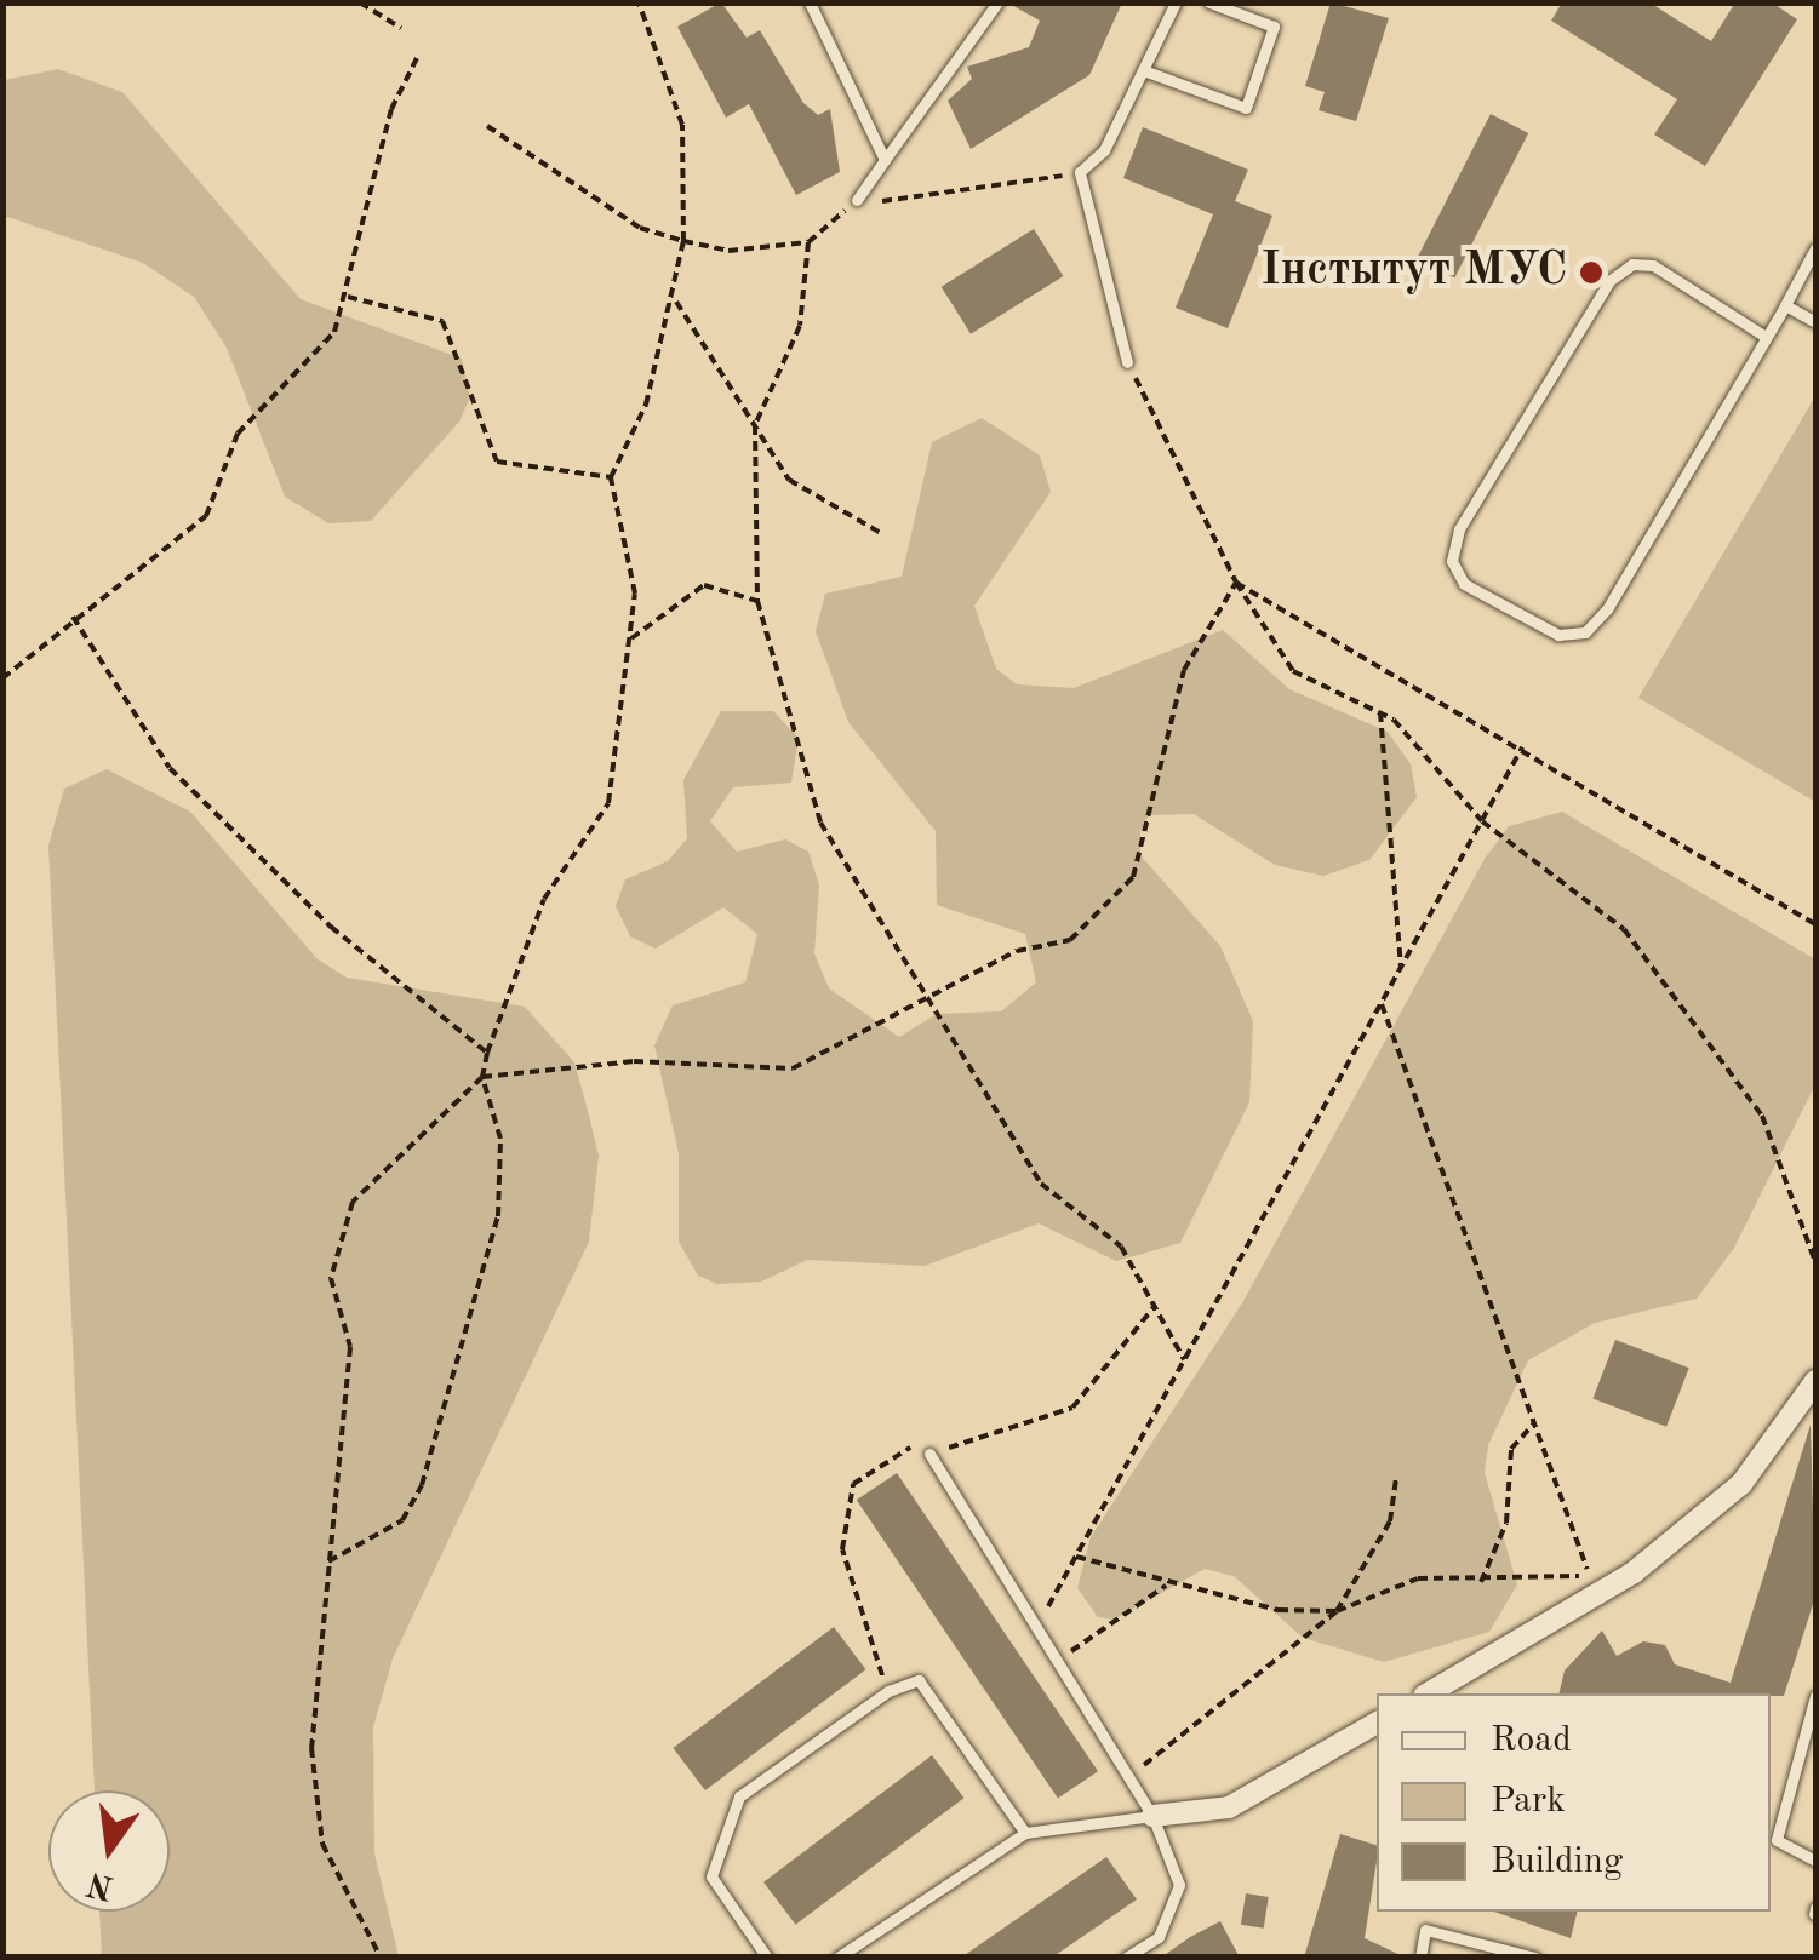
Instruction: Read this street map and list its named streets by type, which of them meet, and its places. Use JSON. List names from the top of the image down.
{
  "places": ["Інстытут МУС"],
  "legend": ["Road", "Park", "Building"],
  "north": "bottom"
}
